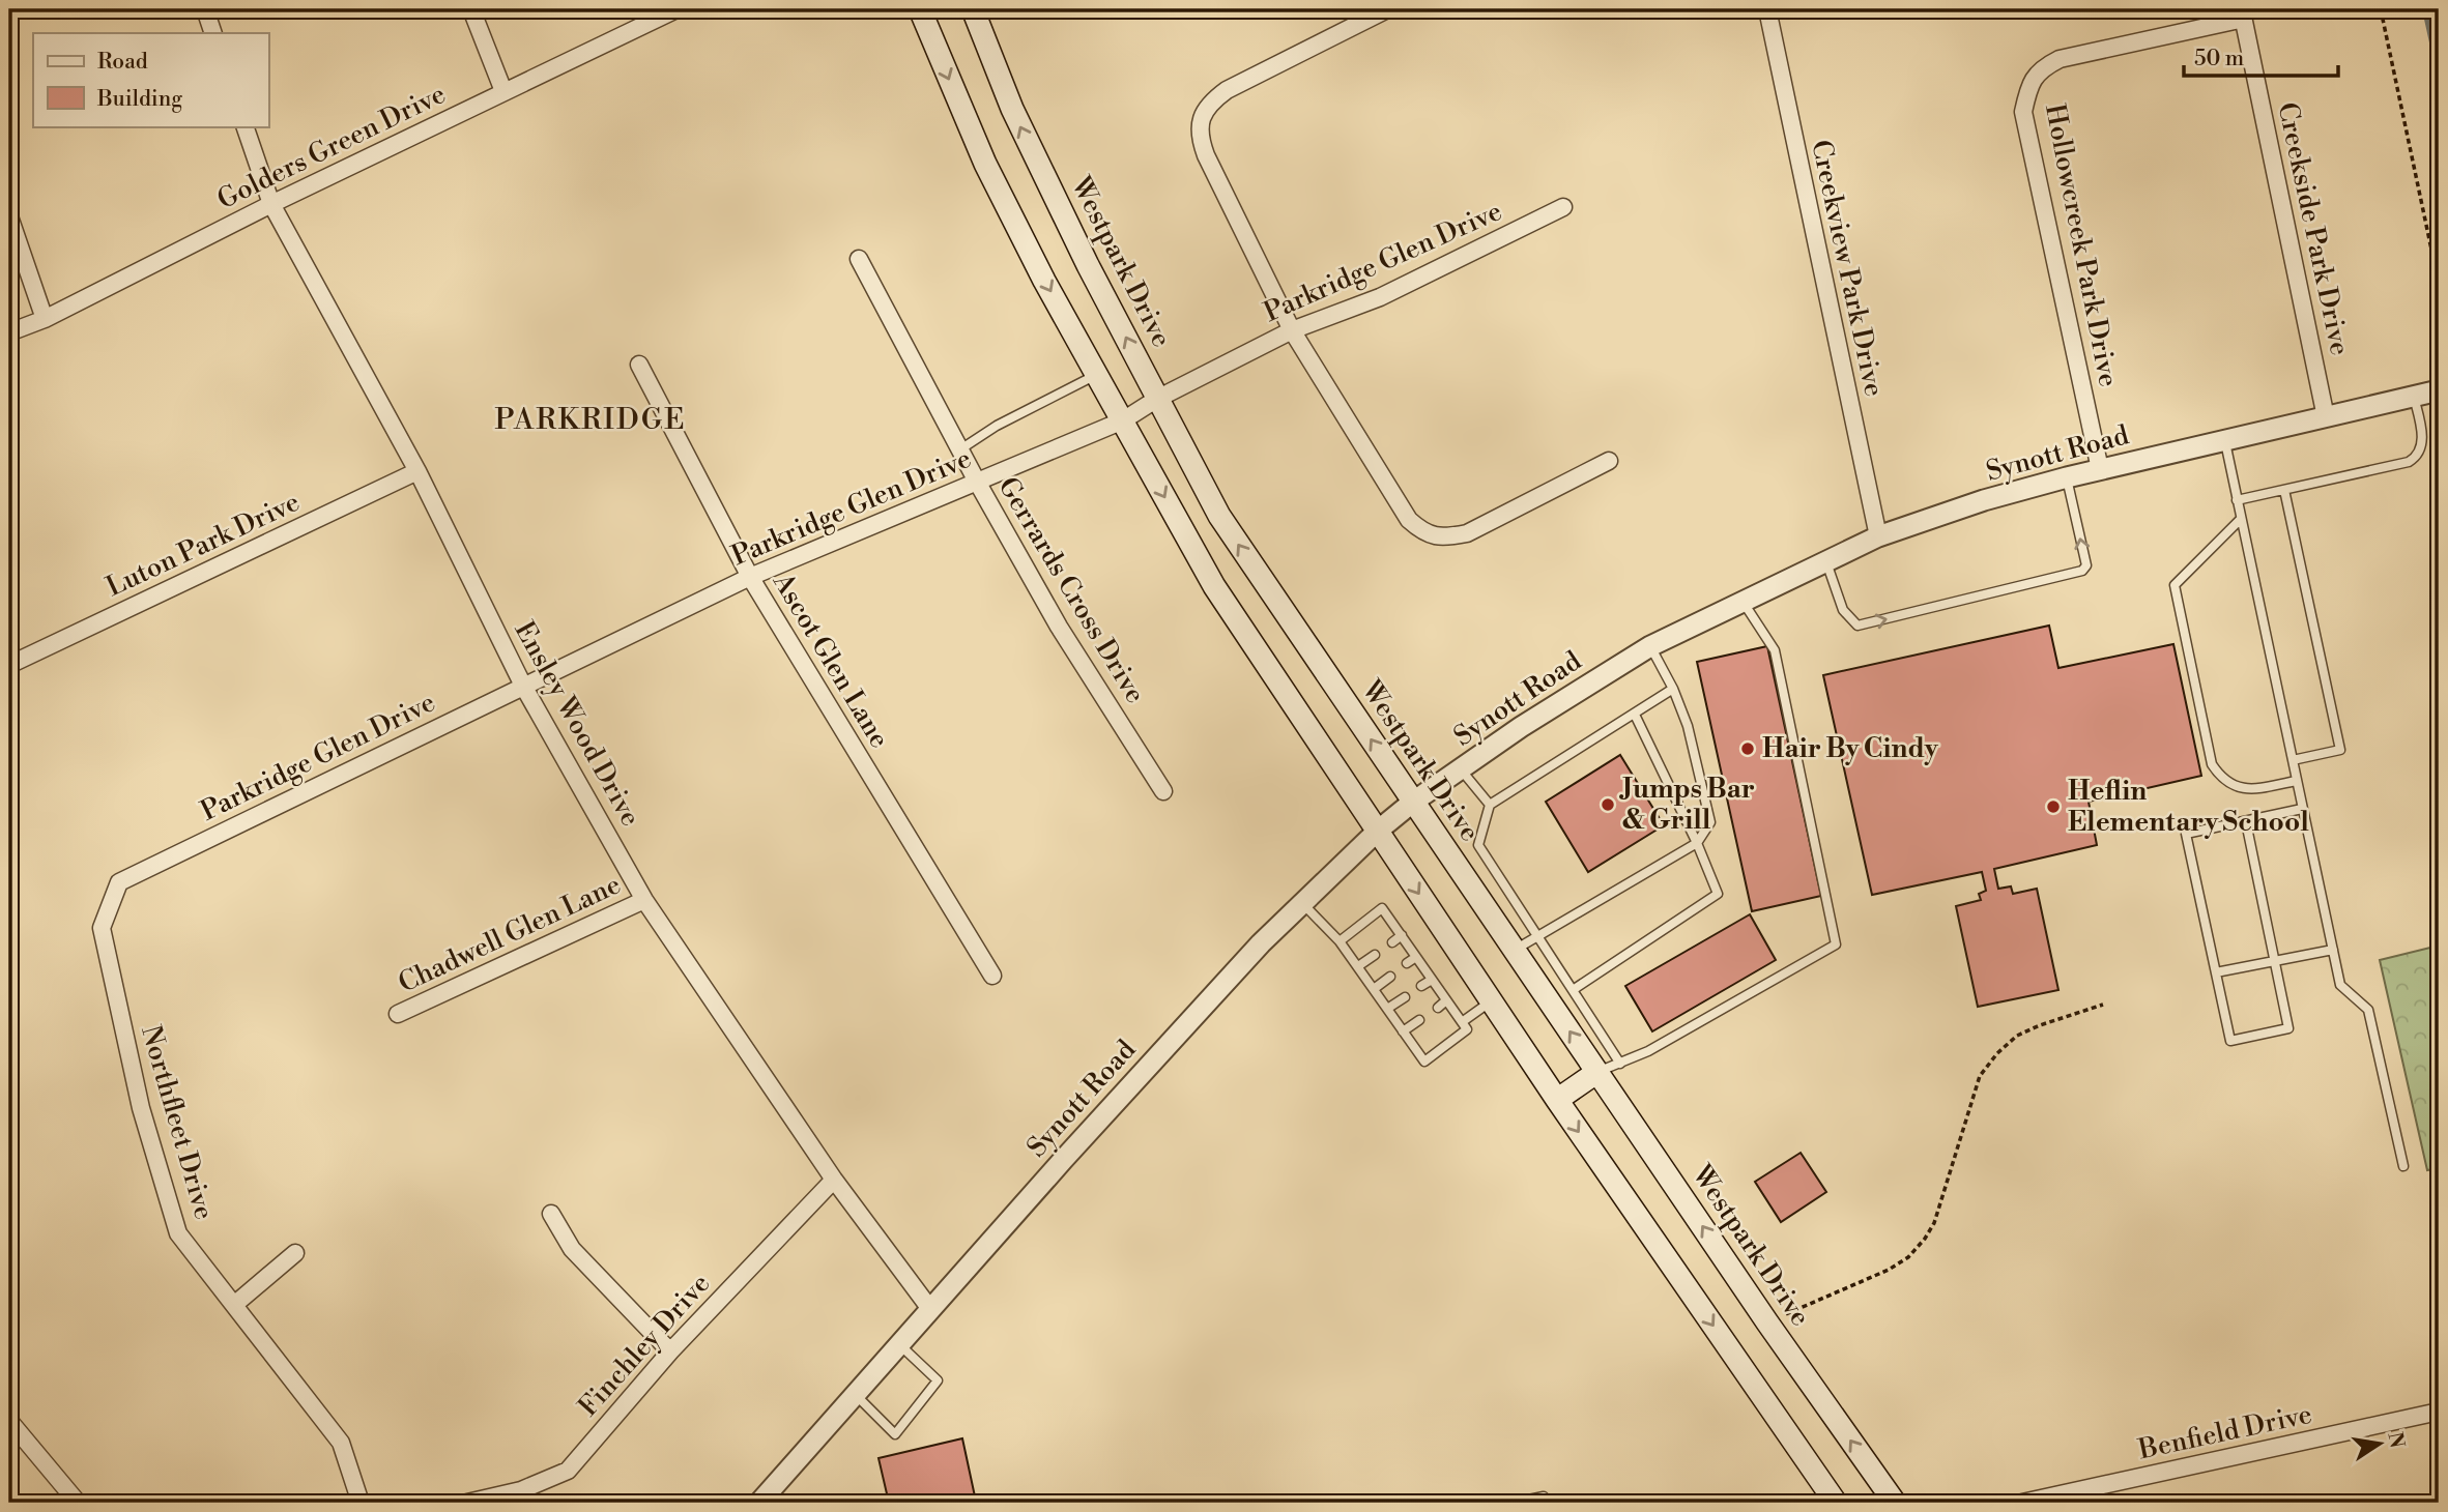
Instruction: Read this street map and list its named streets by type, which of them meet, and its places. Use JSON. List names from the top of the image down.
{
  "streets": {
    "main road": ["Westpark Drive"],
    "street": [
      "Golders Green Drive",
      "Creekside Park Drive",
      "Hollowcreek Park Drive",
      "Parkridge Glen Drive",
      "Creekview Park Drive",
      "Synott Road",
      "Luton Park Drive",
      "Gerrards Cross Drive",
      "Ascot Glen Lane",
      "Ensley Wood Drive",
      "Chadwell Glen Lane",
      "Northfleet Drive",
      "Finchley Drive",
      "Benfield Drive"
    ]
  },
  "crossings": [
    ["Golders Green Drive", "Ensley Wood Drive"],
    ["Creekside Park Drive", "Hollowcreek Park Drive"],
    ["Creekside Park Drive", "Synott Road"],
    ["Hollowcreek Park Drive", "Synott Road"],
    ["Westpark Drive", "Parkridge Glen Drive"],
    ["Westpark Drive", "Synott Road"],
    ["Parkridge Glen Drive", "Gerrards Cross Drive"],
    ["Parkridge Glen Drive", "Ascot Glen Lane"],
    ["Parkridge Glen Drive", "Ensley Wood Drive"],
    ["Parkridge Glen Drive", "Northfleet Drive"],
    ["Creekview Park Drive", "Synott Road"],
    ["Synott Road", "Ensley Wood Drive"],
    ["Luton Park Drive", "Ensley Wood Drive"],
    ["Ensley Wood Drive", "Chadwell Glen Lane"],
    ["Ensley Wood Drive", "Finchley Drive"]
  ],
  "districts": ["PARKRIDGE"],
  "places": ["Hair By Cindy", "Jumps Bar & Grill", "Heflin Elementary School"],
  "legend": ["Road", "Building"],
  "scale_bar": "50 m",
  "north": "right"
}
